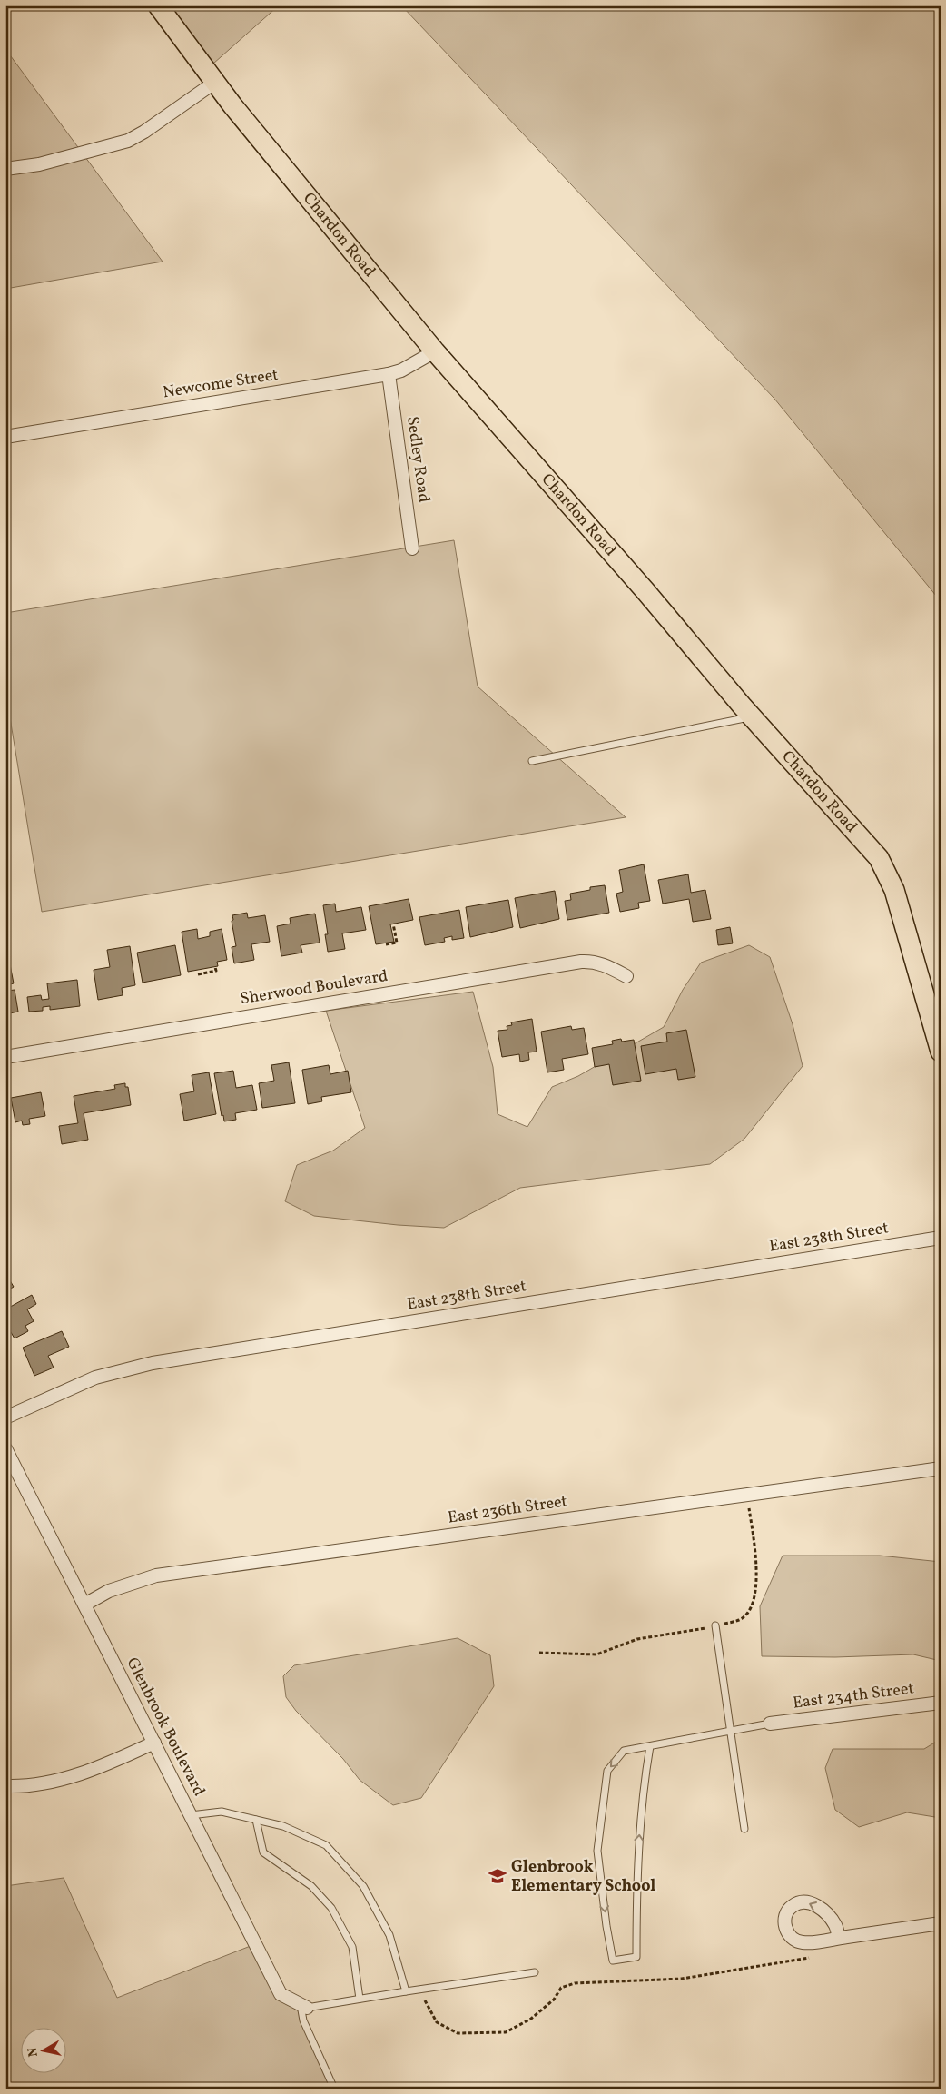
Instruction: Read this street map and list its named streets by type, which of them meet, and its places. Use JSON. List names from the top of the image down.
{
  "streets": {
    "main road": ["Chardon Road"],
    "street": [
      "Newcome Street",
      "Sedley Road",
      "Sherwood Boulevard",
      "East 238th Street",
      "East 236th Street",
      "East 234th Street",
      "Glenbrook Boulevard"
    ]
  },
  "crossings": [
    ["Chardon Road", "Newcome Street"],
    ["Newcome Street", "Sedley Road"],
    ["East 236th Street", "Glenbrook Boulevard"]
  ],
  "places": {
    "school or university": ["Glenbrook Elementary School"]
  },
  "north": "left"
}
